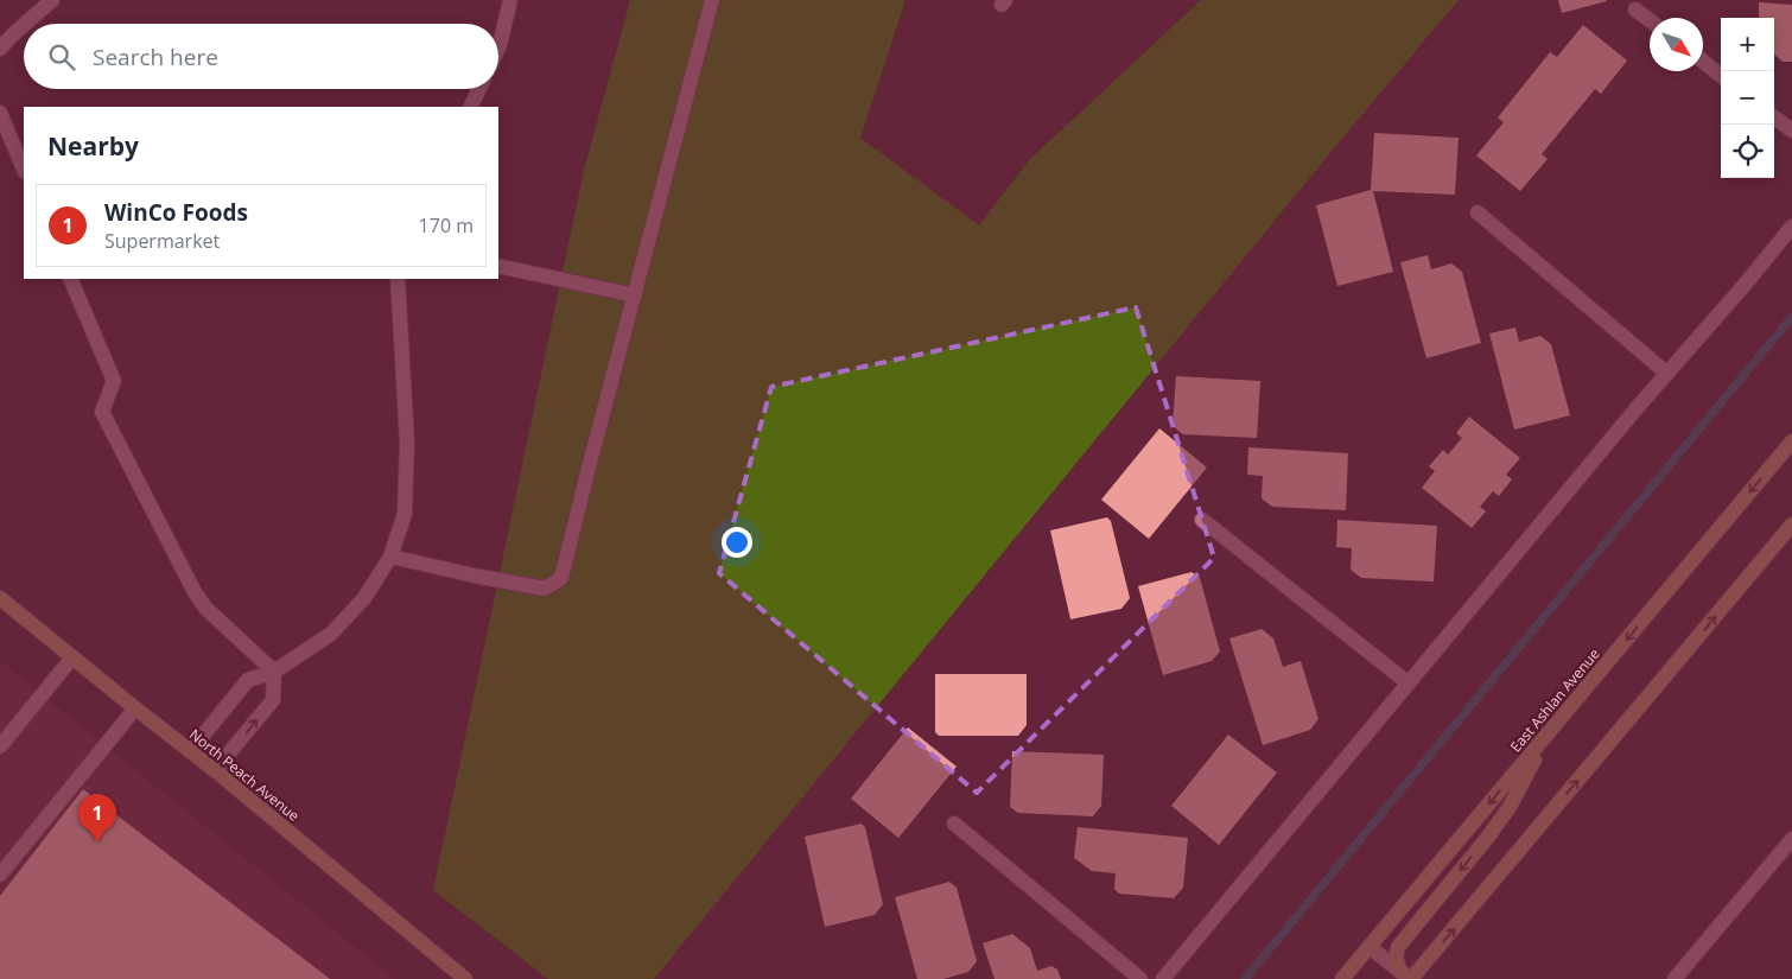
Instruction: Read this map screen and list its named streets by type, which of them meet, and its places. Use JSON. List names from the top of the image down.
{
  "streets": {
    "main road": ["East Ashlan Avenue", "North Peach Avenue"]
  },
  "north": "bottom right",
  "page": {
    "map_buttons": ["+", "−"],
    "search": "Search here",
    "heading": "Nearby",
    "list": [
      {
        "mark": "1",
        "name": "WinCo Foods",
        "note": "Supermarket",
        "value": "170 m"
      }
    ],
    "pins": "1"
  }
}
